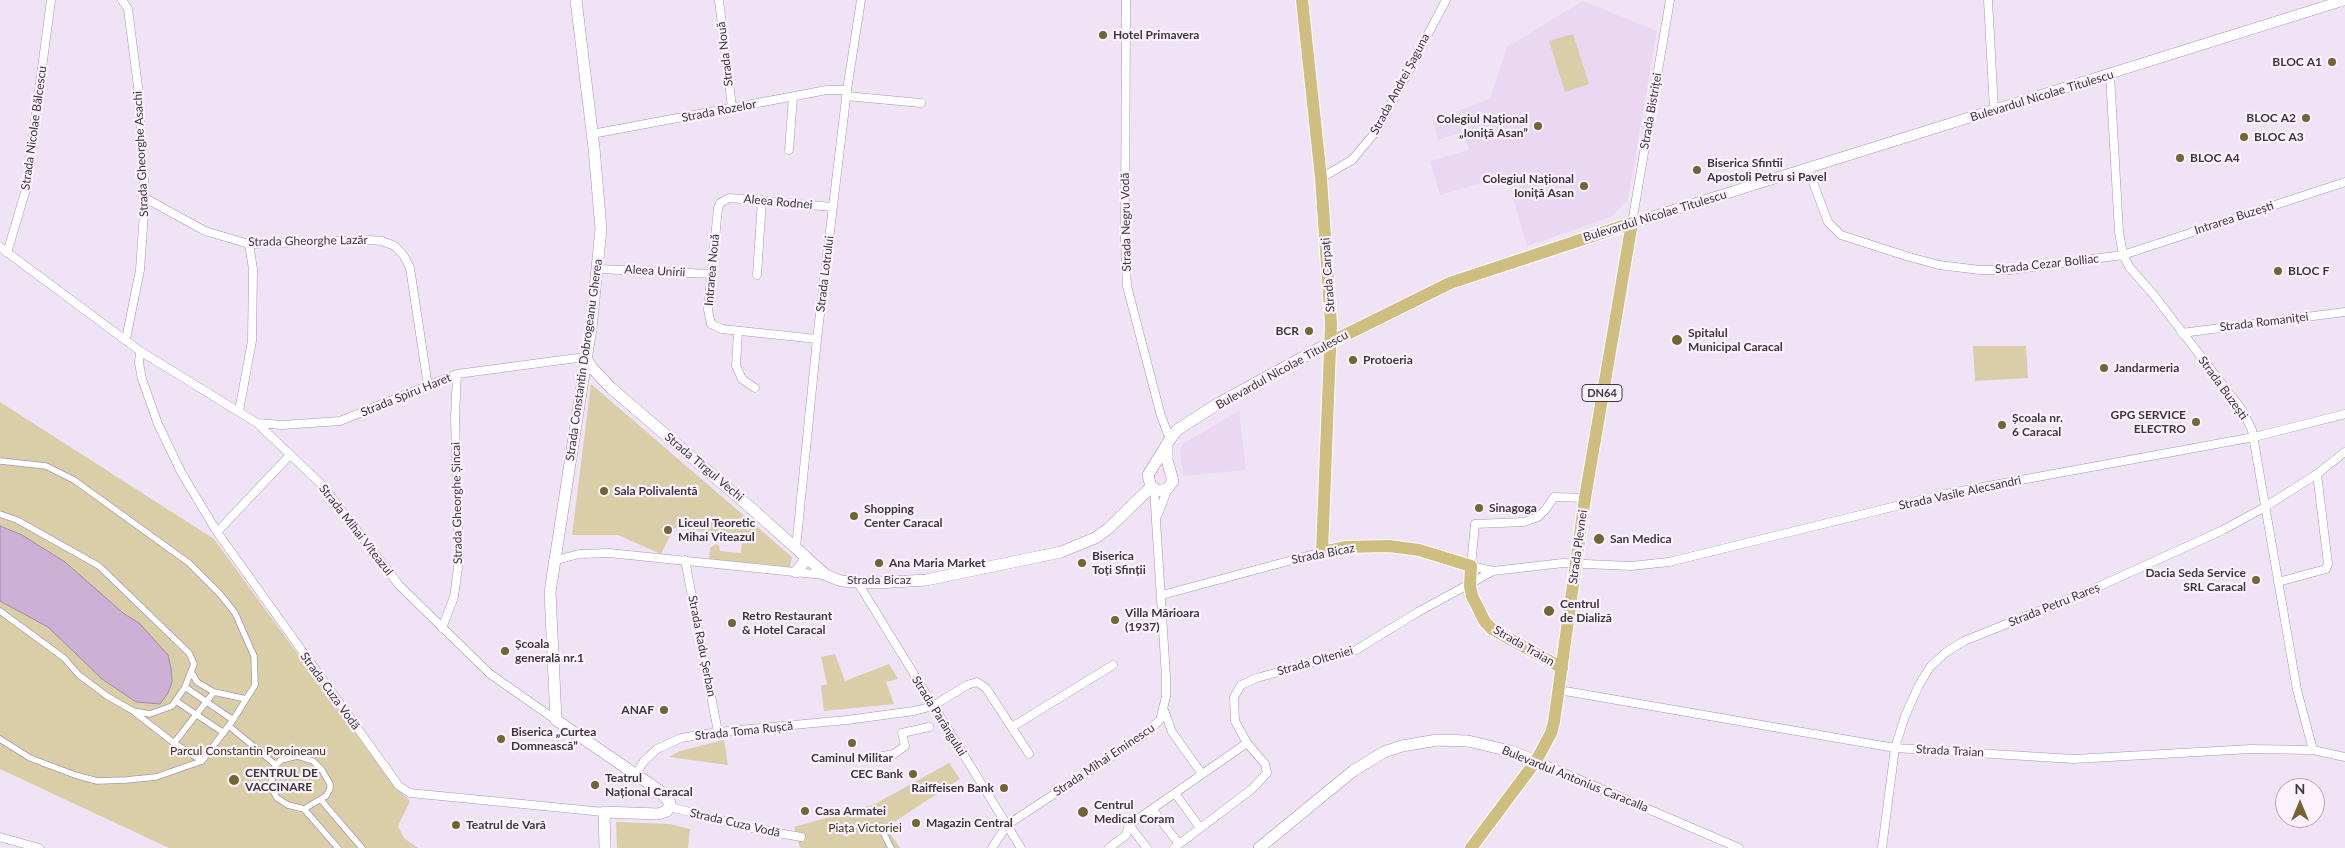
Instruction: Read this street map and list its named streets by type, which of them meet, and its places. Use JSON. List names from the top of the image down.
{
  "streets": {
    "main road": [
      "Bulevardul Nicolae Titulescu",
      "Strada Carpați",
      "Strada Constantin Dobrogeanu Gherea",
      "DN64",
      "Strada Tîrgul Vechi",
      "Strada Plevnei",
      "Strada Bicaz",
      "Strada Traian",
      "Strada Cuza Vodă",
      "Bulevardul Antonius Caracalla"
    ],
    "street": [
      "Strada Nouă",
      "Strada Andrei Șaguna",
      "Strada Rozelor",
      "Strada Bistriței",
      "Strada Nicolae Bălcescu",
      "Strada Gheorghe Asachi",
      "Aleea Rodnei",
      "Intrarea Buzești",
      "Strada Negru Vodă",
      "Strada Gheorghe Lazăr",
      "Strada Cezar Bolliac",
      "Intrarea Nouă",
      "Aleea Unirii",
      "Strada Lotrului",
      "Strada Romaniței",
      "Strada Buzești",
      "Strada Spiru Haret",
      "Strada Vasile Alecsandri",
      "Strada Gheorghe Șincai",
      "Strada Mihai Viteazul",
      "Strada Petru Rareș",
      "Strada Radu Șerban",
      "Strada Olteniei",
      "Strada Parângului",
      "Strada Toma Rușcă",
      "Strada Mihai Eminescu"
    ]
  },
  "crossings": [
    ["Strada Nouă", "Strada Rozelor"],
    ["Strada Andrei Șaguna", "Strada Carpați"],
    ["Bulevardul Nicolae Titulescu", "Strada Bistriței"],
    ["Bulevardul Nicolae Titulescu", "Strada Negru Vodă"],
    ["Bulevardul Nicolae Titulescu", "Strada Cezar Bolliac"],
    ["Bulevardul Nicolae Titulescu", "Strada Carpați"],
    ["Bulevardul Nicolae Titulescu", "Strada Buzești"],
    ["Bulevardul Nicolae Titulescu", "Strada Plevnei"],
    ["Bulevardul Nicolae Titulescu", "Strada Bicaz"],
    ["Bulevardul Nicolae Titulescu", "Strada Mihai Eminescu"],
    ["Strada Rozelor", "Strada Lotrului"],
    ["Strada Rozelor", "Strada Constantin Dobrogeanu Gherea"],
    ["Strada Bistriței", "Strada Plevnei"],
    ["Strada Nicolae Bălcescu", "Strada Mihai Viteazul"],
    ["Strada Gheorghe Asachi", "Strada Gheorghe Lazăr"],
    ["Strada Gheorghe Asachi", "Strada Mihai Viteazul"],
    ["Aleea Rodnei", "Intrarea Nouă"],
    ["Aleea Rodnei", "Strada Lotrului"],
    ["Intrarea Buzești", "Strada Cezar Bolliac"],
    ["Intrarea Buzești", "Strada Buzești"],
    ["Strada Gheorghe Lazăr", "Strada Spiru Haret"],
    ["Strada Cezar Bolliac", "Strada Buzești"],
    ["Intrarea Nouă", "Aleea Unirii"],
    ["Intrarea Nouă", "Strada Lotrului"],
    ["Aleea Unirii", "Strada Constantin Dobrogeanu Gherea"],
    ["Strada Lotrului", "Strada Tîrgul Vechi"],
    ["Strada Carpați", "Strada Bicaz"],
    ["Strada Romaniței", "Strada Buzești"],
    ["Strada Constantin Dobrogeanu Gherea", "Strada Spiru Haret"],
    ["Strada Constantin Dobrogeanu Gherea", "Strada Tîrgul Vechi"],
    ["Strada Constantin Dobrogeanu Gherea", "Strada Mihai Viteazul"],
    ["Strada Constantin Dobrogeanu Gherea", "Strada Bicaz"],
    ["Strada Buzești", "Strada Vasile Alecsandri"],
    ["Strada Buzești", "Strada Petru Rareș"],
    ["Strada Buzești", "Strada Traian"],
    ["Strada Spiru Haret", "Strada Tîrgul Vechi"],
    ["Strada Spiru Haret", "Strada Gheorghe Șincai"],
    ["Strada Spiru Haret", "Strada Mihai Viteazul"],
    ["Strada Tîrgul Vechi", "Strada Bicaz"],
    ["Strada Vasile Alecsandri", "Strada Plevnei"],
    ["Strada Vasile Alecsandri", "Strada Bicaz"],
    ["Strada Gheorghe Șincai", "Strada Mihai Viteazul"],
    ["Strada Mihai Viteazul", "Strada Cuza Vodă"],
    ["Strada Plevnei", "Strada Bicaz"],
    ["Strada Plevnei", "Strada Traian"],
    ["Strada Plevnei", "Bulevardul Antonius Caracalla"],
    ["Strada Bicaz", "Strada Radu Șerban"],
    ["Strada Bicaz", "Strada Traian"],
    ["Strada Bicaz", "Strada Olteniei"],
    ["Strada Bicaz", "Strada Parângului"],
    ["Strada Bicaz", "Strada Mihai Eminescu"],
    ["Strada Petru Rareș", "Strada Traian"],
    ["Strada Radu Șerban", "Strada Toma Rușcă"],
    ["Strada Traian", "Strada Olteniei"],
    ["Strada Parângului", "Strada Toma Rușcă"],
    ["Strada Parângului", "Strada Mihai Eminescu"]
  ],
  "parks": ["Parcul Constantin Poroineanu", "Piața Victoriei"],
  "places": [
    "Hotel Primavera",
    "BLOC A1",
    "BLOC A2",
    "Colegiul Național „Ioniță Asan”",
    "BLOC A3",
    "BLOC A4",
    "Biserica Sfintii Apostoli Petru si Pavel",
    "Colegiul Național Ioniță Asan",
    "BLOC F",
    "BCR",
    "Spitalul Municipal Caracal",
    "Protoeria",
    "Jandarmeria",
    "GPG SERVICE ELECTRO",
    "Școala nr. 6 Caracal",
    "Sala Polivalentă",
    "Sinagoga",
    "Shopping Center Caracal",
    "Liceul Teoretic Mihai Viteazul",
    "San Medica",
    "Ana Maria Market",
    "Biserica Toți Sfinții",
    "Dacia Seda Service SRL Caracal",
    "Centrul de Dializă",
    "Villa Mărioara (1937)",
    "Retro Restaurant & Hotel Caracal",
    "Școala generală nr.1",
    "ANAF",
    "Biserica „Curtea Domnească”",
    "Caminul Militar",
    "CEC Bank",
    "CENTRUL DE VACCINARE",
    "Teatrul Național Caracal",
    "Raiffeisen Bank",
    "Casa Armatei",
    "Centrul Medical Coram",
    "Magazin Central",
    "Teatrul de Vară"
  ],
  "north": "top"
}
